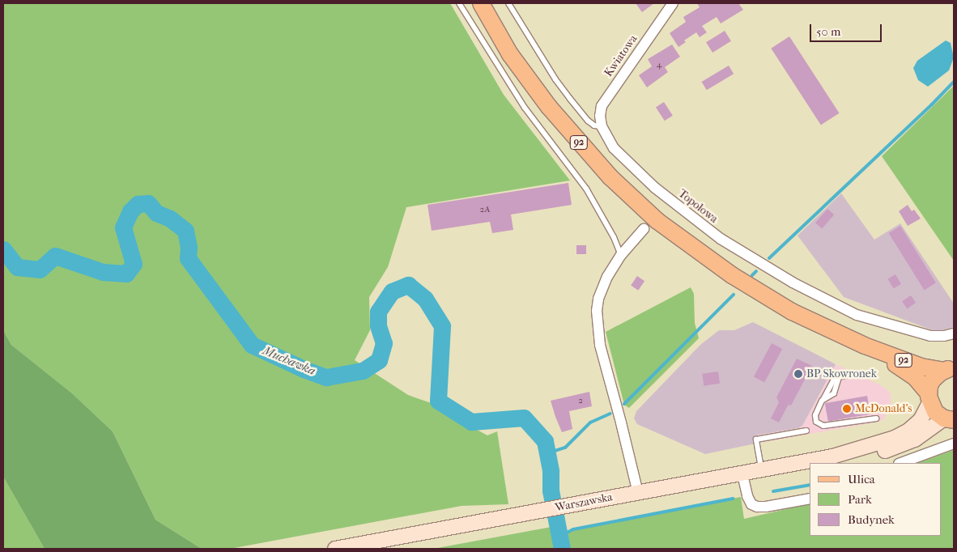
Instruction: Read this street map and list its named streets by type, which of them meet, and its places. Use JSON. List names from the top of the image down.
{
  "streets": {
    "main road": ["92", "Warszawska"],
    "street": ["Kwiatowa", "Topolowa"]
  },
  "crossings": [
    ["Kwiatowa", "Topolowa"],
    ["92", "Warszawska"]
  ],
  "water": ["Muchawka"],
  "places": ["BP Skowronek", "McDonald's"],
  "house_numbers": ["4", "2A", "2"],
  "legend": ["Ulica", "Park", "Budynek"],
  "scale_bar": "50 m"
}
